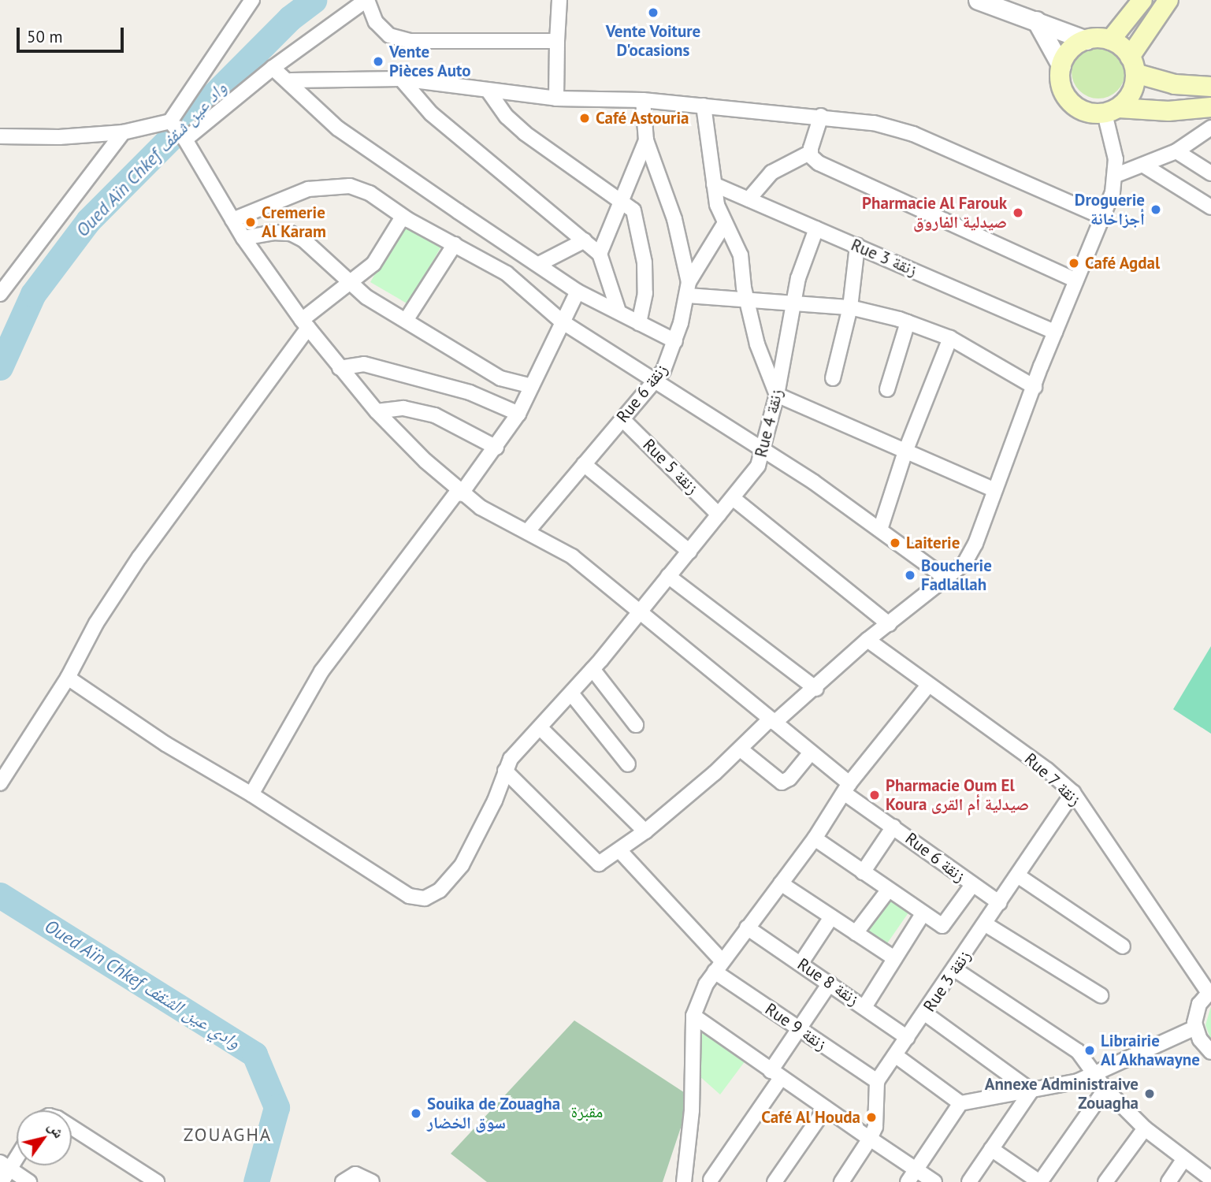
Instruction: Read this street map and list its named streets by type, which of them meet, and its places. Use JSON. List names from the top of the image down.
{
  "streets": {
    "street": [
      "Rue 3 زنقة",
      "Rue 6 زنقة",
      "Rue 4 زنقة",
      "Rue 5 زنقة",
      "Rue 7 زنقة",
      "Rue 8 زنقة",
      "Rue 9 زنقة"
    ]
  },
  "crossings": [
    ["Rue 3 زنقة", "Rue 6 زنقة"],
    ["Rue 3 زنقة", "Rue 4 زنقة"],
    ["Rue 3 زنقة", "Rue 7 زنقة"],
    ["Rue 3 زنقة", "Rue 8 زنقة"],
    ["Rue 3 زنقة", "Rue 9 زنقة"],
    ["Rue 6 زنقة", "Rue 4 زنقة"],
    ["Rue 6 زنقة", "Rue 5 زنقة"],
    ["Rue 4 زنقة", "Rue 5 زنقة"]
  ],
  "districts": ["ZOUAGHA"],
  "water": ["Oued Aïn Chkef واد عين شقف", "Oued Aïn Chkef وادي عين الشقف"],
  "parks": ["مقبرة"],
  "places": [
    "Vente Voiture D'ocasions",
    "Vente Pièces Auto",
    "Café Astouria",
    "Droguerie أجزاخانة",
    "Pharmacie Al Farouk صيدلية الفاروق",
    "Cremerie Al Karam",
    "Café Agdal",
    "Laiterie",
    "Boucherie Fadlallah",
    "Pharmacie Oum El Koura صيدلية أم القرى",
    "Librairie Al Akhawayne",
    "Annexe Administraive Zouagha",
    "Souika de Zouagha سوق الخضار",
    "Café Al Houda"
  ],
  "scale_bar": "50 m",
  "north": "top right"
}
